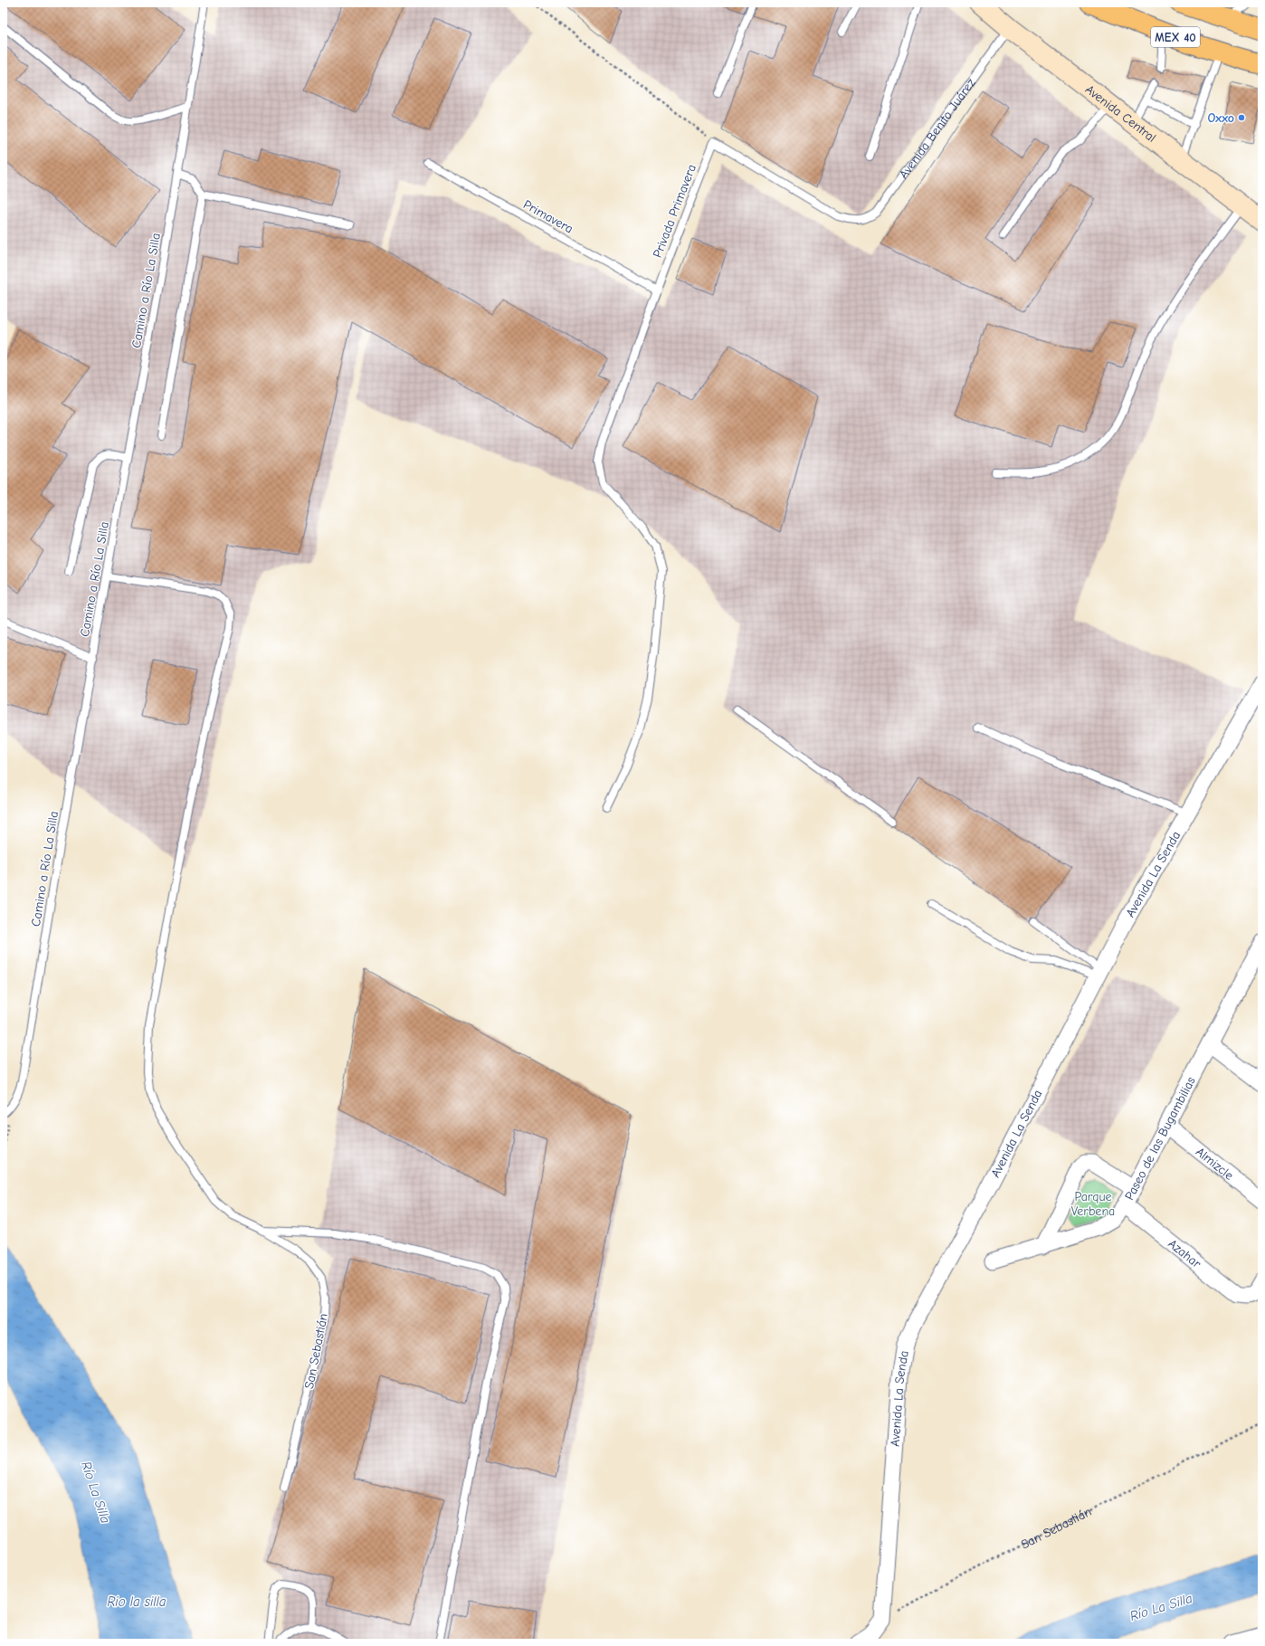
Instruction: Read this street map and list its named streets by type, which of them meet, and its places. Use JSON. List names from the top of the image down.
{
  "streets": {
    "main road": ["MEX 40", "Avenida Central"],
    "street": [
      "Avenida La Senda",
      "Paseo de las Bugambilias",
      "Almizcle",
      "Azahar"
    ],
    "lane": [
      "Avenida Benito Juárez",
      "Privada Primavera",
      "Primavera",
      "Camino a Río La Silla",
      "San Sebastián"
    ]
  },
  "crossings": [
    ["Avenida Central", "Avenida Benito Juárez"],
    ["Avenida Benito Juárez", "Privada Primavera"],
    ["Privada Primavera", "Primavera"],
    ["Camino a Río La Silla", "San Sebastián"],
    ["Avenida La Senda", "San Sebastián"],
    ["Paseo de las Bugambilias", "Almizcle"],
    ["Paseo de las Bugambilias", "Azahar"]
  ],
  "water": ["Río La Silla", "Rio la silla"],
  "parks": ["Parque Verbena"],
  "places": ["Oxxo"]
}
